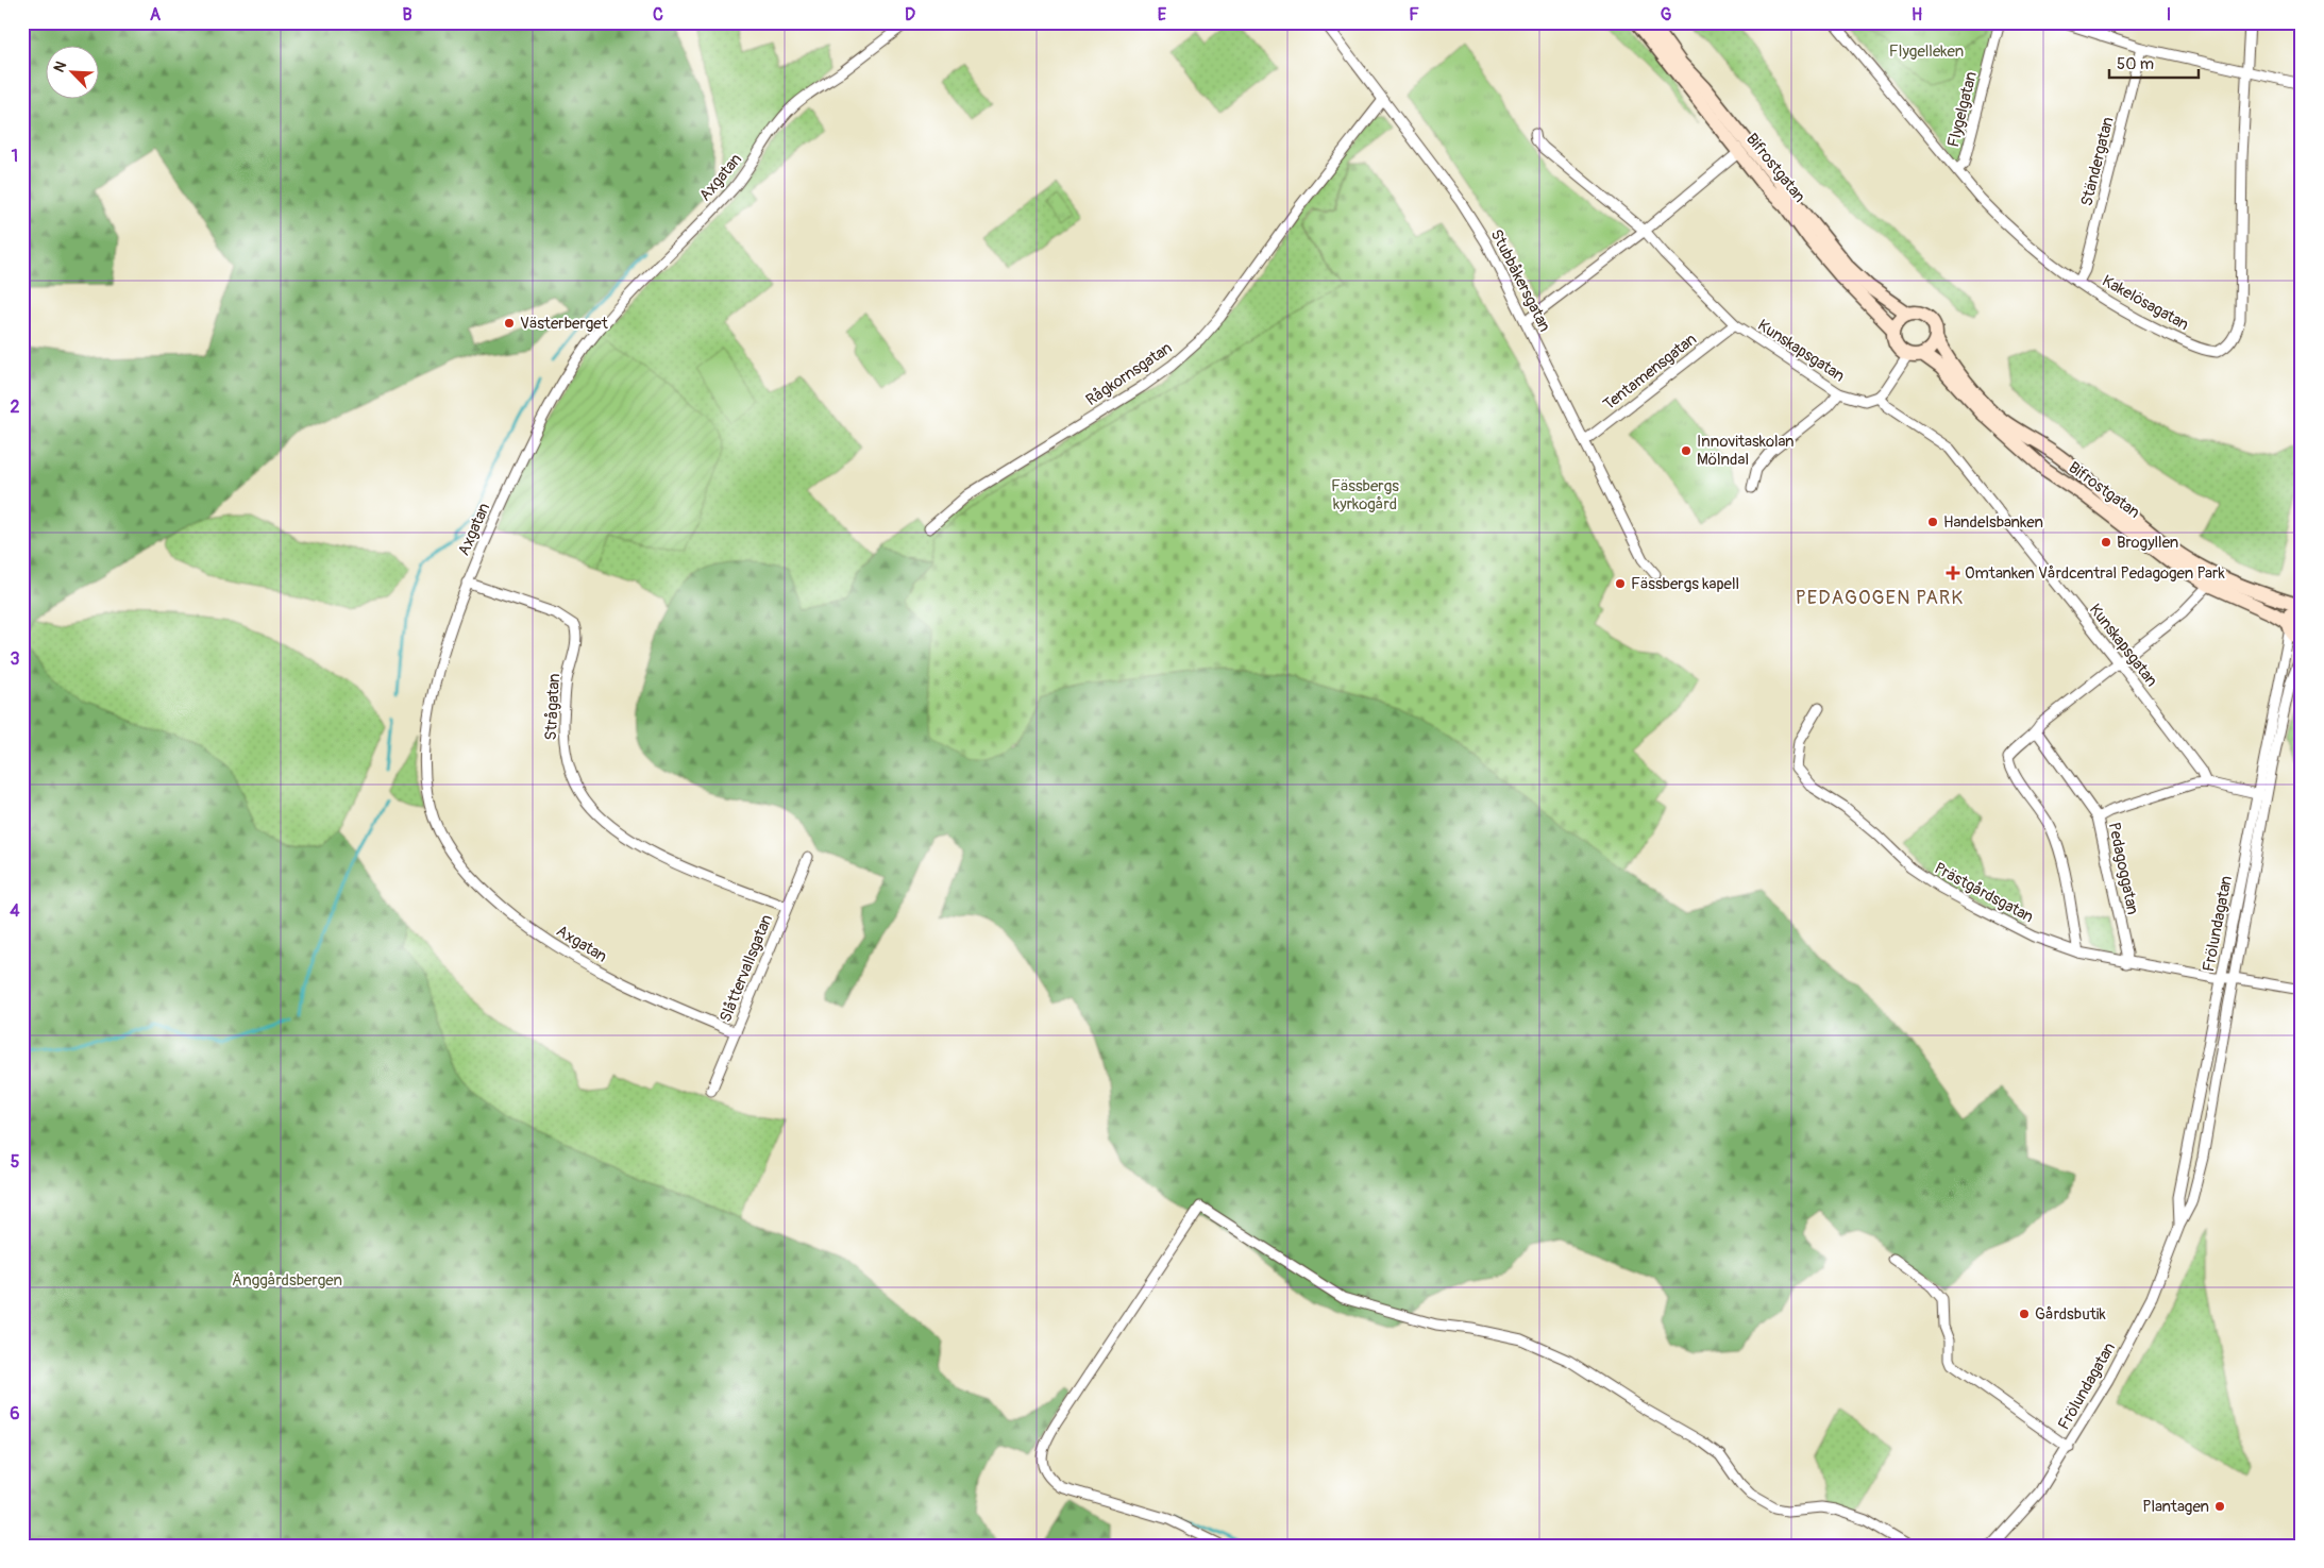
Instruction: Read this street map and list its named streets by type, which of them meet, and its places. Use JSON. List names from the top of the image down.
{
  "streets": {
    "main road": ["Bifrostgatan"],
    "street": [
      "Flygelgatan",
      "Ständergatan",
      "Axgatan",
      "Stubbåkersgatan",
      "Kakelösagatan",
      "Kunskapsgatan",
      "Tentamensgatan",
      "Rågkornsgatan",
      "Strågatan",
      "Pedagoggatan",
      "Prästgårdsgatan",
      "Frölundagatan",
      "Slåttervallsgatan"
    ]
  },
  "crossings": [
    ["Flygelgatan", "Kakelösagatan"],
    ["Ständergatan", "Kakelösagatan"],
    ["Bifrostgatan", "Frölundagatan"],
    ["Axgatan", "Strågatan"],
    ["Axgatan", "Slåttervallsgatan"],
    ["Stubbåkersgatan", "Tentamensgatan"],
    ["Stubbåkersgatan", "Rågkornsgatan"],
    ["Kunskapsgatan", "Tentamensgatan"],
    ["Strågatan", "Slåttervallsgatan"],
    ["Pedagoggatan", "Prästgårdsgatan"],
    ["Prästgårdsgatan", "Frölundagatan"]
  ],
  "districts": ["PEDAGOGEN PARK"],
  "parks": ["Flygelleken", "Fässbergs kyrkogård", "Änggårdsbergen"],
  "places": {
    "other": [
      "Västerberget",
      "Innovitaskolan Mölndal",
      "Handelsbanken",
      "Brogyllen",
      "Fässbergs kapell",
      "Gårdsbutik",
      "Plantagen"
    ],
    "health": ["Omtanken Vårdcentral Pedagogen Park"]
  },
  "scale_bar": "50 m",
  "north": "top left",
  "grid": {
    "columns": [
      "A",
      "B",
      "C",
      "D",
      "E",
      "F",
      "G",
      "H",
      "I"
    ],
    "rows": [
      "1",
      "2",
      "3",
      "4",
      "5",
      "6"
    ]
  }
}
